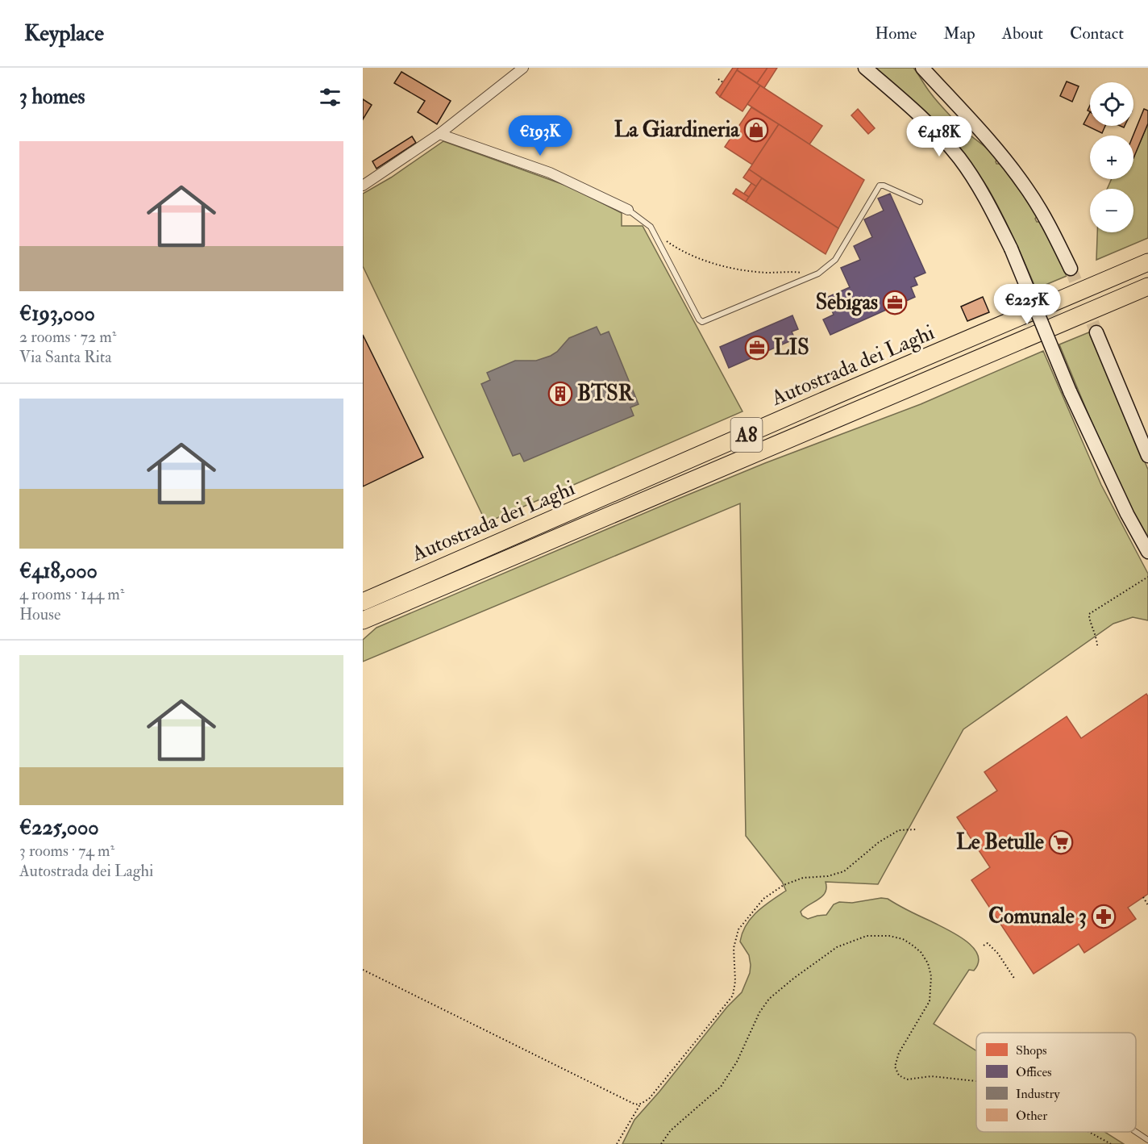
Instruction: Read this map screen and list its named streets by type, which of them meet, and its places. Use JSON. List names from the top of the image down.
{
  "streets": {
    "highway": ["Autostrada dei Laghi", "A8"]
  },
  "places": {
    "shop": ["La Giardineria"],
    "office": ["Sebigas", "LIS"],
    "building": ["BTSR"],
    "supermarket": ["Le Betulle"],
    "pharmacy": ["Comunale 3"]
  },
  "legend": [
    "Shops",
    "Offices",
    "Industry",
    "Other"
  ],
  "page": {
    "header": "Keyplace",
    "nav": [
      "Home",
      "Map",
      "About",
      "Contact"
    ],
    "heading": "3 homes",
    "map_buttons": ["+", "−"],
    "price": ["€193K", "€418K", "€225K"],
    "list": [
      {
        "name": "€193,000",
        "note": "2 rooms · 72 m² · Via Santa Rita"
      },
      {
        "name": "€418,000",
        "note": "4 rooms · 144 m² · House"
      },
      {
        "name": "€225,000",
        "note": "3 rooms · 74 m² · Autostrada dei Laghi"
      }
    ]
  }
}
